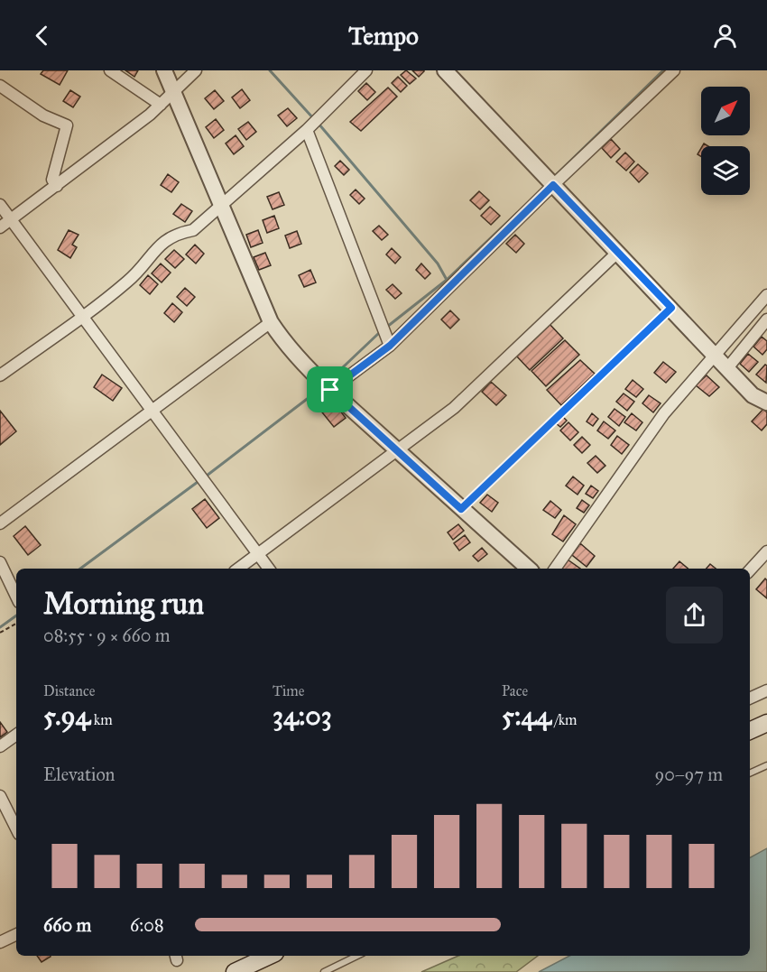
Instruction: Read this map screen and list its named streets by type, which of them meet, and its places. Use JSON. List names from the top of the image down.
{
  "north": "top right",
  "page": {
    "header": "Tempo",
    "heading": ["Morning run", "08:55 · 9 × 660 m"],
    "stats": [
      ["Distance", "5.94 km"],
      ["Time", "34:03"],
      ["Pace", "5:44 /km"]
    ],
    "chart": ["Elevation", "90–97 m"],
    "list": [
      {
        "name": "660 m",
        "note": "6:08"
      }
    ]
  }
}
